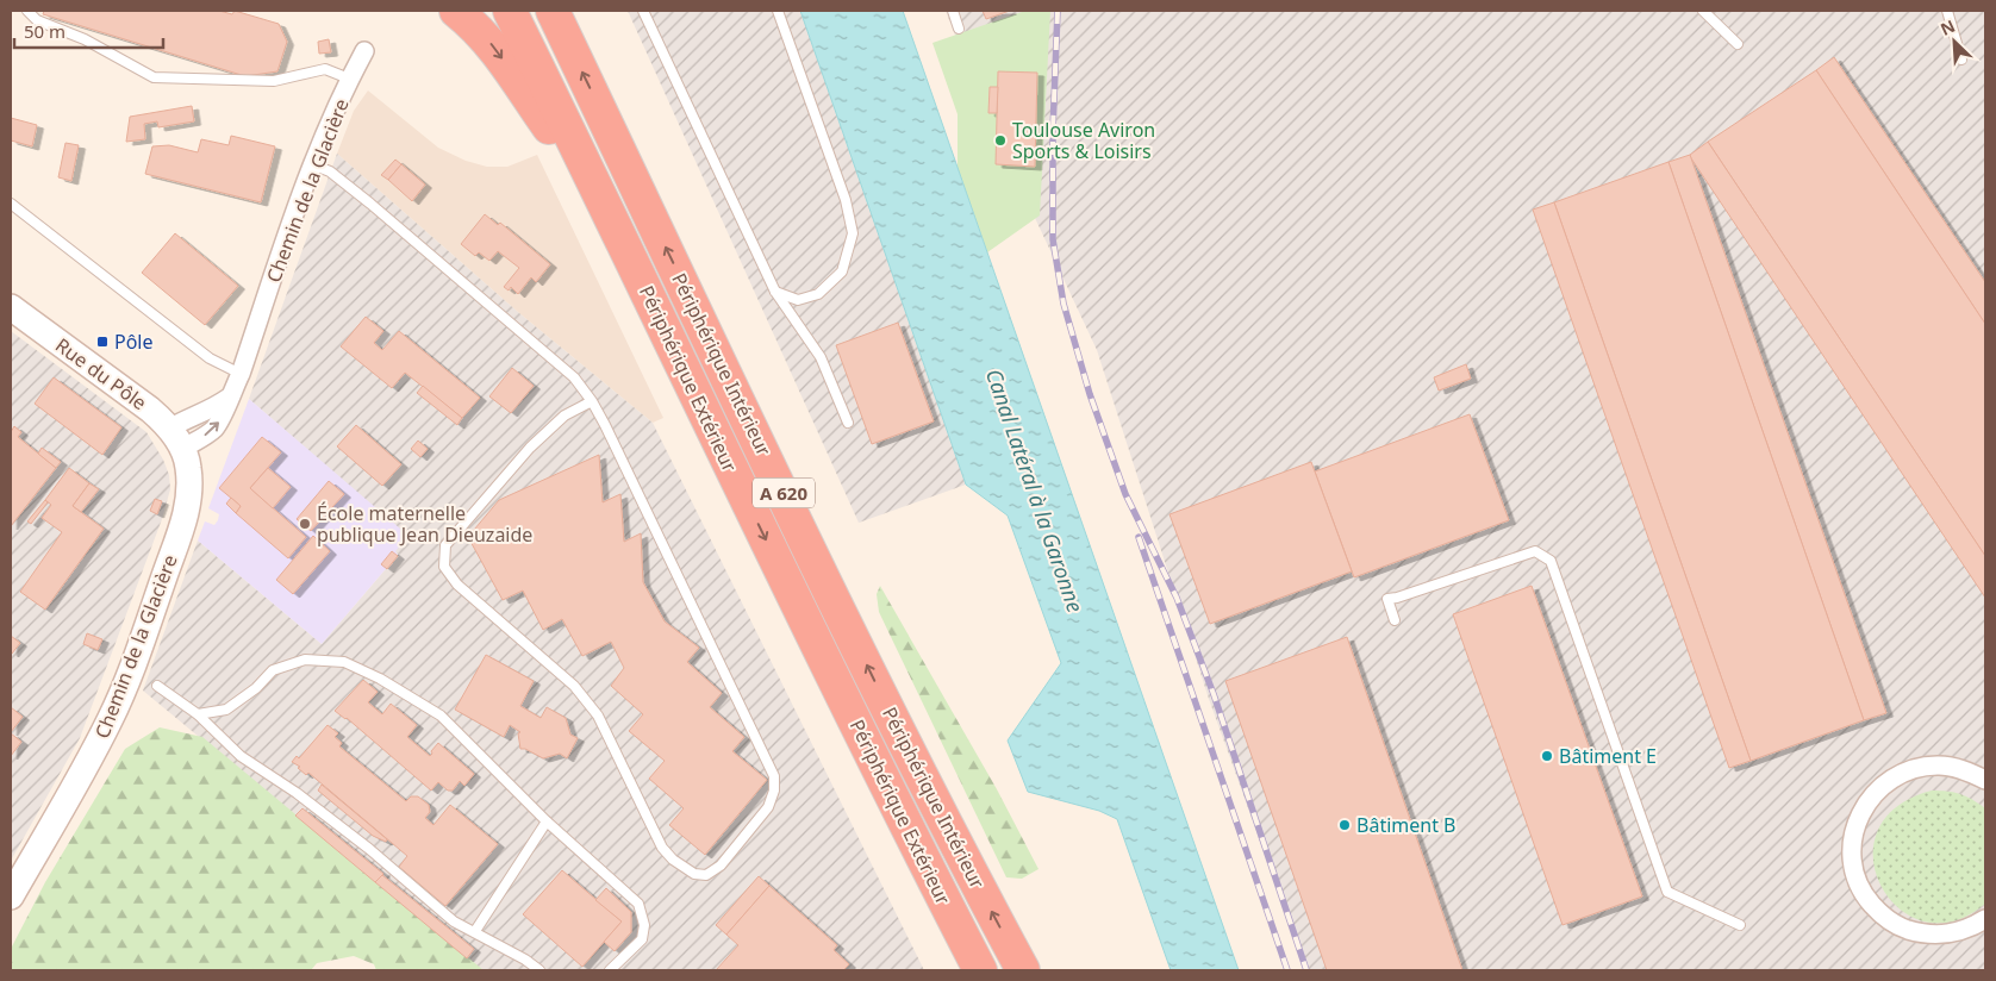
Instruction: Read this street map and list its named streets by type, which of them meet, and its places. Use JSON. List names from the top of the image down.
{
  "streets": {
    "highway": ["Périphérique Intérieur", "Périphérique Extérieur", "A 620"],
    "street": ["Chemin de la Glacière", "Rue du Pôle"]
  },
  "crossings": [
    ["Chemin de la Glacière", "Rue du Pôle"]
  ],
  "one_way": ["Périphérique Intérieur", "Périphérique Extérieur"],
  "water": ["Canal Latéral à la Garonne"],
  "places": {
    "other": [
      "Toulouse Aviron Sports & Loisirs",
      "École maternelle publique Jean Dieuzaide",
      "Bâtiment E",
      "Bâtiment B"
    ],
    "transit": ["Pôle"]
  },
  "scale_bar": "50 m",
  "north": "top left"
}
